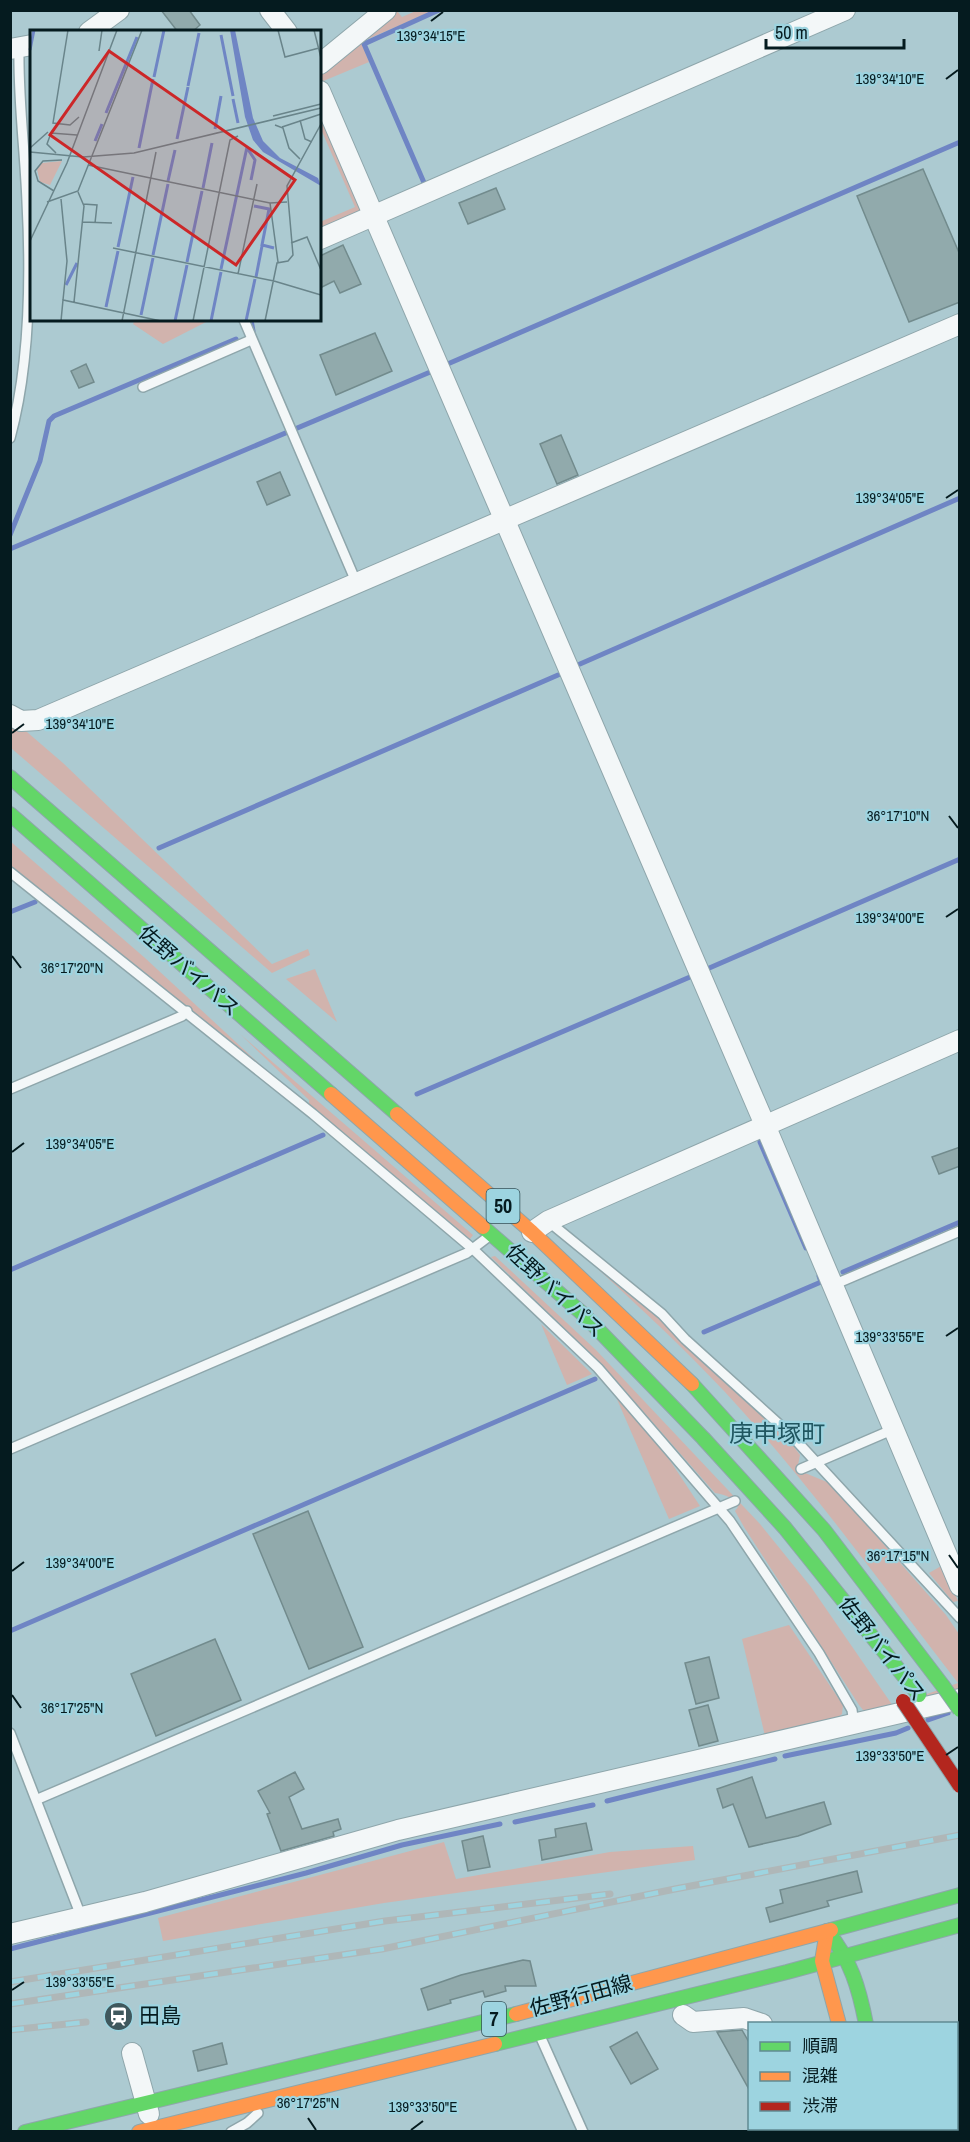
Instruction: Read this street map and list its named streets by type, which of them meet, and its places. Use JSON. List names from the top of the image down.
{
  "streets": {
    "main road": [
      "佐野バイパス",
      "50",
      "佐野行田線",
      "7"
    ]
  },
  "districts": ["庚申塚町"],
  "places": {
    "station": ["田島"]
  },
  "legend": ["順調", "混雑", "渋滞"],
  "scale_bar": "50 m",
  "coordinates": [
    "139°34'15\"E",
    "139°34'10\"E",
    "139°34'05\"E",
    "36°17'10\"N",
    "139°34'00\"E",
    "36°17'20\"N",
    "139°33'55\"E",
    "36°17'15\"N",
    "36°17'25\"N",
    "139°33'50\"E"
  ]
}
